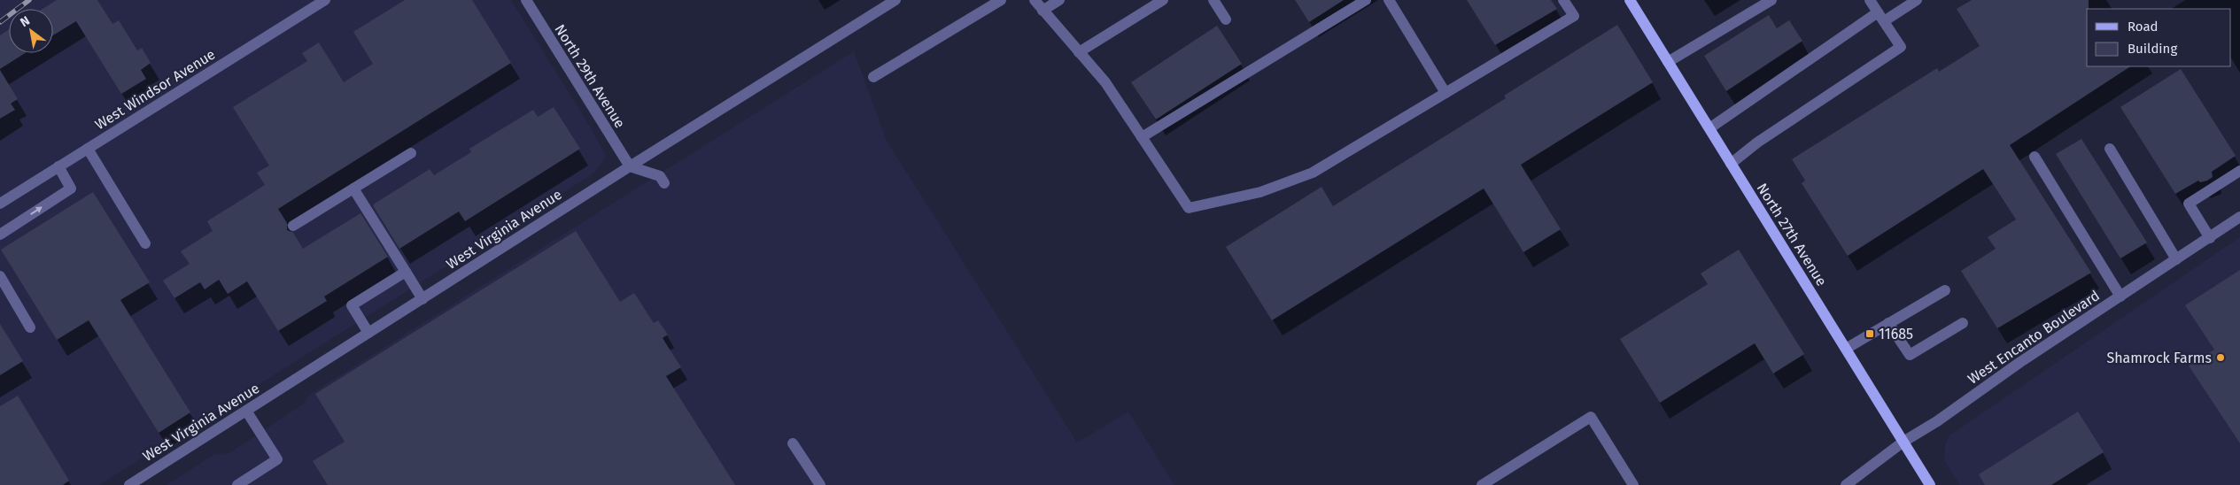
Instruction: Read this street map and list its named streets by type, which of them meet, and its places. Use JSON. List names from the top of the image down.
{
  "streets": {
    "main road": ["North 27th Avenue"],
    "street": [
      "North 29th Avenue",
      "West Windsor Avenue",
      "West Virginia Avenue",
      "West Encanto Boulevard"
    ]
  },
  "crossings": [
    ["North 29th Avenue", "West Virginia Avenue"],
    ["North 27th Avenue", "West Encanto Boulevard"]
  ],
  "places": {
    "transit": ["11685"],
    "other": ["Shamrock Farms"]
  },
  "legend": ["Road", "Building"],
  "north": "top left"
}
